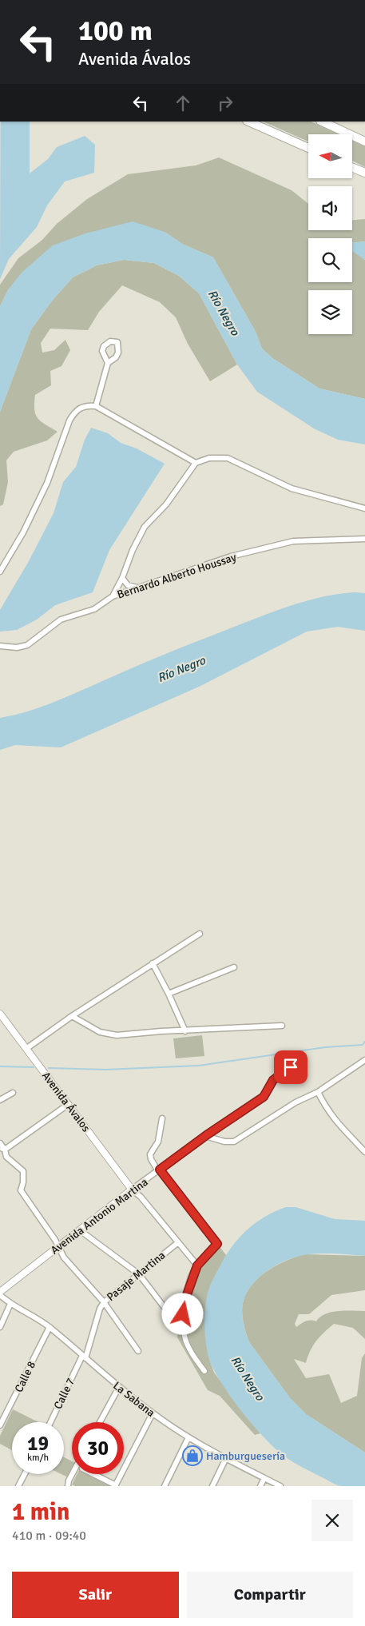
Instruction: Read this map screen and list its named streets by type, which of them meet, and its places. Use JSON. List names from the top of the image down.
{
  "streets": {
    "street": [
      "Bernardo Alberto Houssay",
      "Avenida Ávalos",
      "Avenida Antonio Martina",
      "Pasaje Martina",
      "Calle 8",
      "Calle 7",
      "La Sabana"
    ]
  },
  "crossings": [
    ["Avenida Ávalos", "Avenida Antonio Martina"],
    ["Pasaje Martina", "Calle 7"],
    ["Pasaje Martina", "La Sabana"],
    ["Calle 8", "La Sabana"],
    ["Calle 7", "La Sabana"]
  ],
  "water": ["Río Negro"],
  "places": {
    "shop": ["Hamburguesería"]
  },
  "north": "left",
  "page": {
    "turn": ["100 m", "Avenida Ávalos"],
    "speed": "19 km/h",
    "limit": "30",
    "heading": ["1 min", "410 m · 09:40"],
    "buttons": ["Salir", "Compartir"]
  }
}
